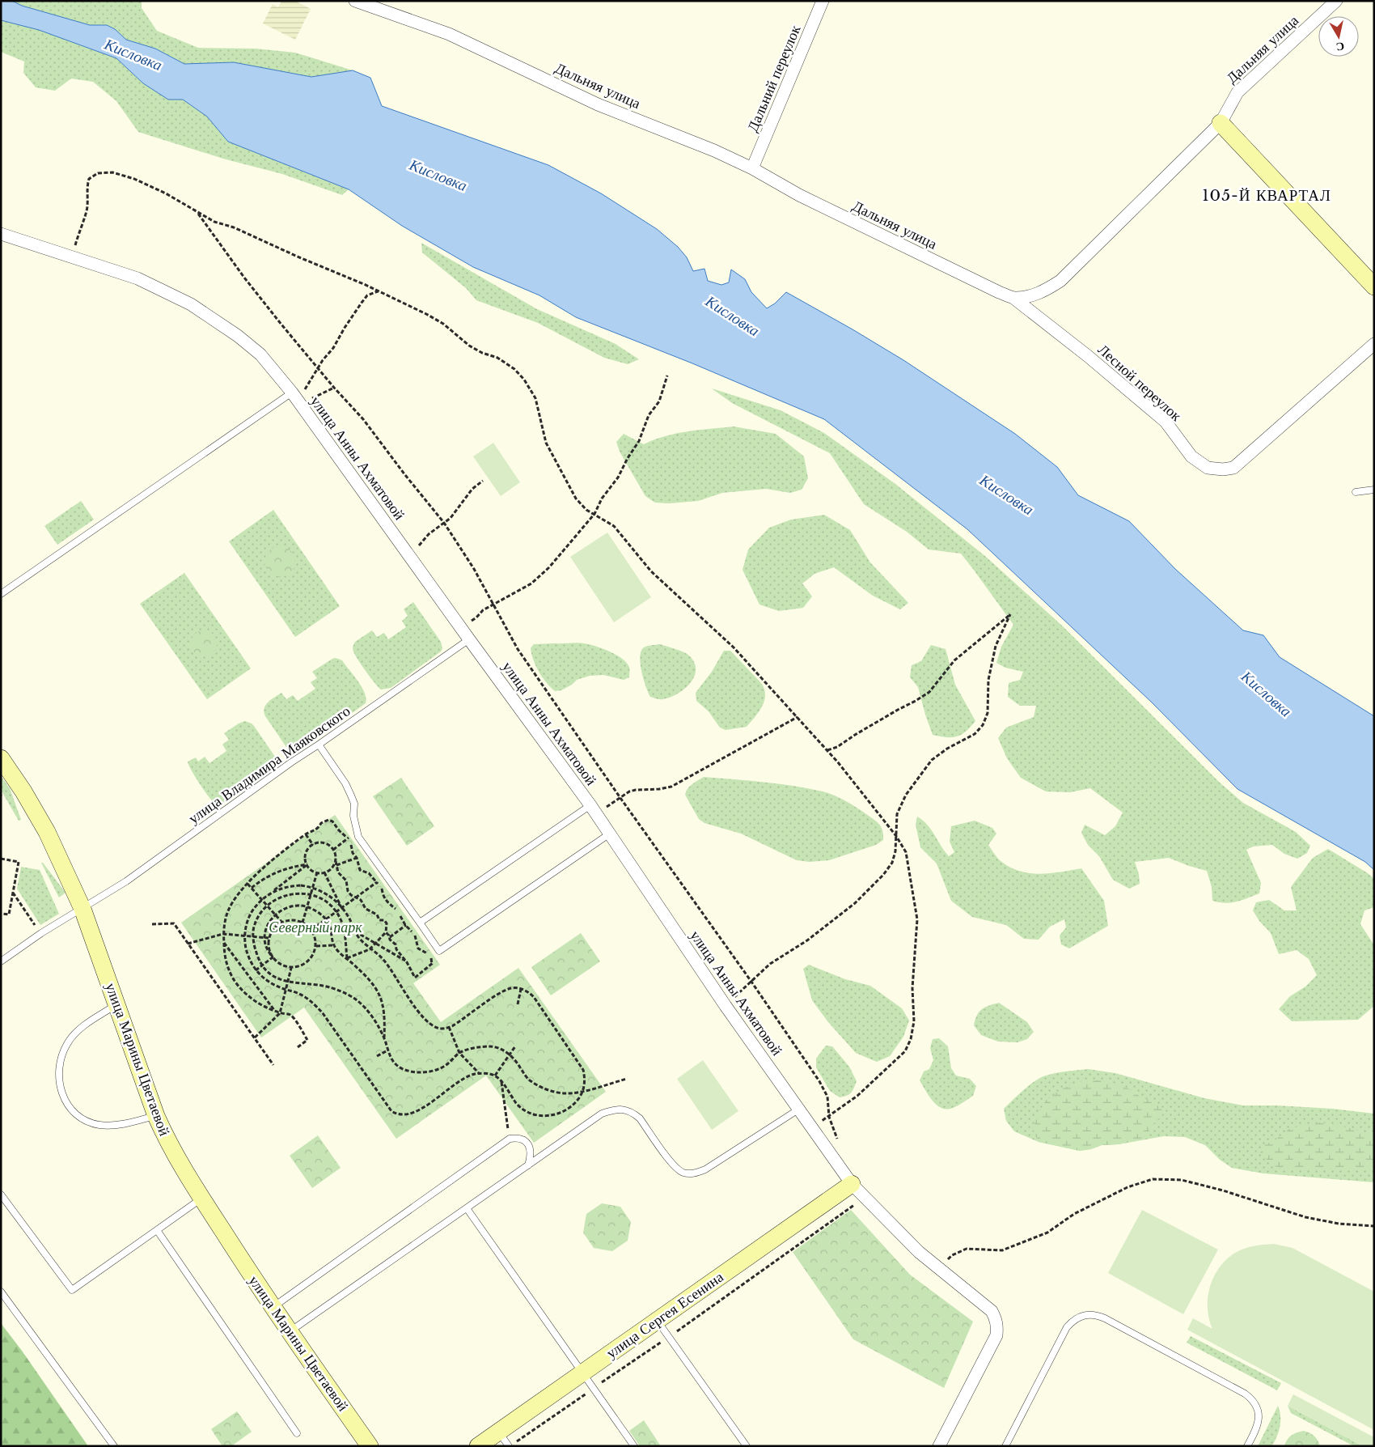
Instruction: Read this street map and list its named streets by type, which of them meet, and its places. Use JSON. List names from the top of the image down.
{
  "streets": {
    "street": [
      "Дальняя улица",
      "Дальний переулок",
      "Лесной переулок",
      "улица Анны Ахматовой",
      "улица Марины Цветаевой",
      "улица Сергея Есенина"
    ],
    "lane": ["улица Владимира Маяковского"]
  },
  "crossings": [
    ["Дальняя улица", "Дальний переулок"],
    ["Дальняя улица", "Лесной переулок"],
    ["улица Анны Ахматовой", "улица Владимира Маяковского"],
    ["улица Анны Ахматовой", "улица Сергея Есенина"],
    ["улица Владимира Маяковского", "улица Марины Цветаевой"]
  ],
  "districts": ["105-Й КВАРТАЛ"],
  "water": ["Кисловка"],
  "parks": ["Северный парк"],
  "north": "bottom"
}
